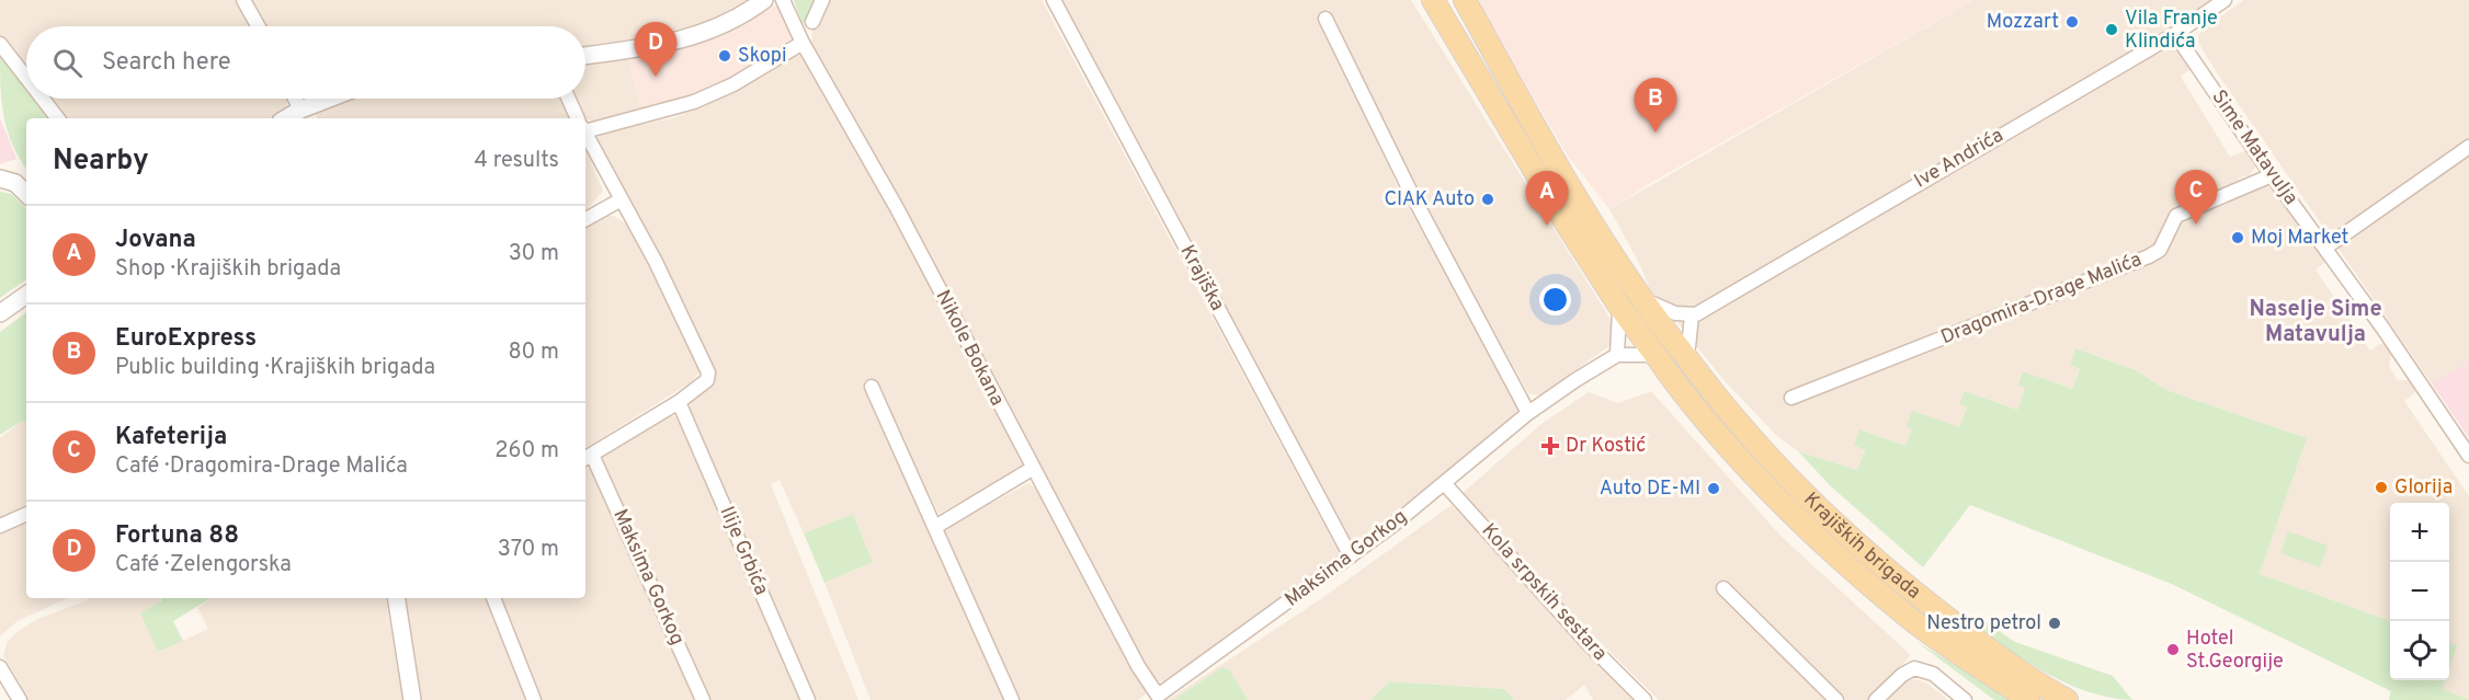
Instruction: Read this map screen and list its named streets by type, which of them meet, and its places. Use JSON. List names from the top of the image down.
{
  "streets": {
    "main road": ["Krajiških brigada"],
    "street": [
      "Sime Matavulja",
      "Ive Andrića",
      "Krajiška",
      "Dragomira-Drage Malića",
      "Nikole Bokana",
      "Ilije Grbića",
      "Maksima Gorkog",
      "Kola srpskih sestara"
    ]
  },
  "crossings": [
    ["Sime Matavulja", "Ive Andrića"],
    ["Sime Matavulja", "Dragomira-Drage Malića"],
    ["Krajiška", "Maksima Gorkog"],
    ["Nikole Bokana", "Maksima Gorkog"],
    ["Maksima Gorkog", "Kola srpskih sestara"]
  ],
  "districts": ["Naselje Sime Matavulja"],
  "places": {
    "other": [
      "Mozzart",
      "Vila Franje Klindića",
      "Skopi",
      "CIAK Auto",
      "Moj Market",
      "Glorija",
      "Auto DE-MI",
      "Nestro petrol",
      "Hotel St.Georgije"
    ],
    "health": ["Dr Kostić"]
  },
  "page": {
    "pins": [
      "D",
      "B",
      "C",
      "A"
    ],
    "search": "Search here",
    "heading": ["Nearby", "4 results"],
    "list": [
      {
        "mark": "A",
        "name": "Jovana",
        "note": "Shop · Krajiških brigada",
        "value": "30 m"
      },
      {
        "mark": "B",
        "name": "EuroExpress",
        "note": "Public building · Krajiških brigada",
        "value": "80 m"
      },
      {
        "mark": "C",
        "name": "Kafeterija",
        "note": "Café · Dragomira-Drage Malića",
        "value": "260 m"
      },
      {
        "mark": "D",
        "name": "Fortuna 88",
        "note": "Café · Zelengorska",
        "value": "370 m"
      }
    ],
    "map_buttons": ["+", "−"]
  }
}
